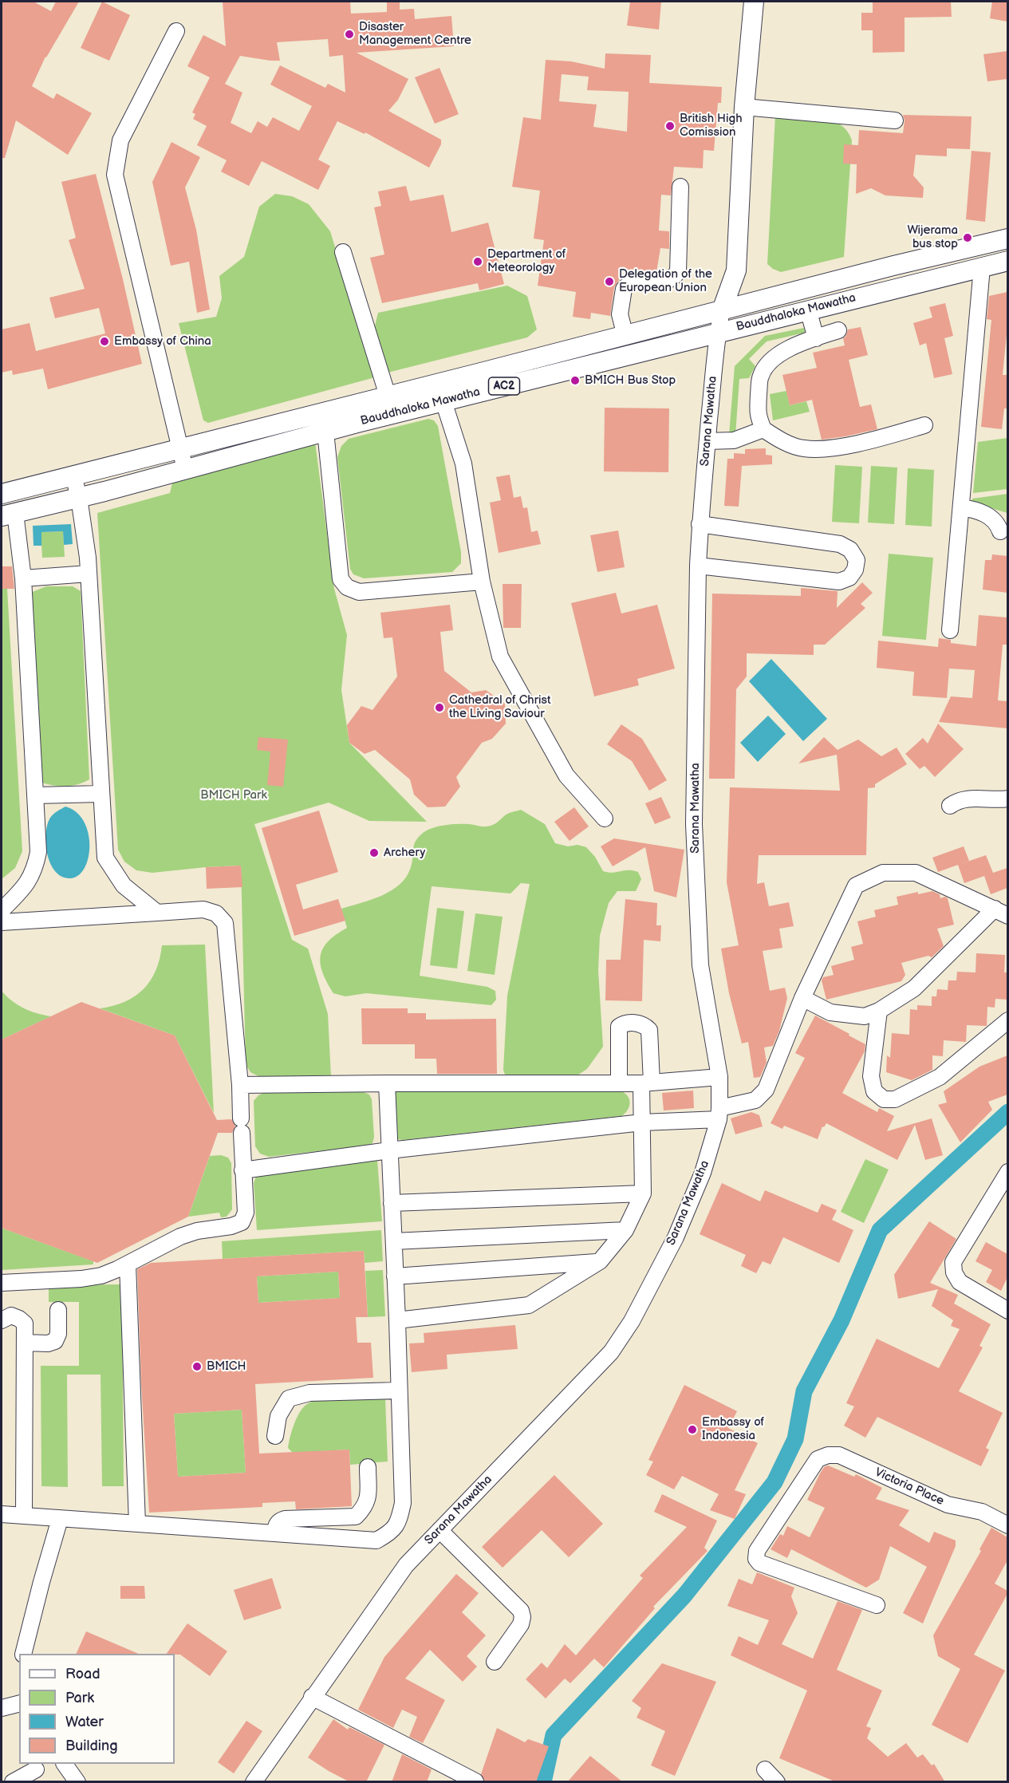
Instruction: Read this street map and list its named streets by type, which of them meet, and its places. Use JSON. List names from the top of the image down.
{
  "streets": {
    "main road": ["Bauddhaloka Mawatha", "AC2"],
    "street": ["Sarana Mawatha", "Victoria Place"]
  },
  "crossings": [
    ["Bauddhaloka Mawatha", "Sarana Mawatha"]
  ],
  "parks": ["BMICH Park"],
  "places": [
    "Disaster Management Centre",
    "British High Comission",
    "Wijerama bus stop",
    "Department of Meteorology",
    "Delegation of the European Union",
    "Embassy of China",
    "BMICH Bus Stop",
    "Cathedral of Christ the Living Saviour",
    "Archery",
    "BMICH",
    "Embassy of Indonesia"
  ],
  "legend": [
    "Road",
    "Park",
    "Water",
    "Building"
  ]
}
